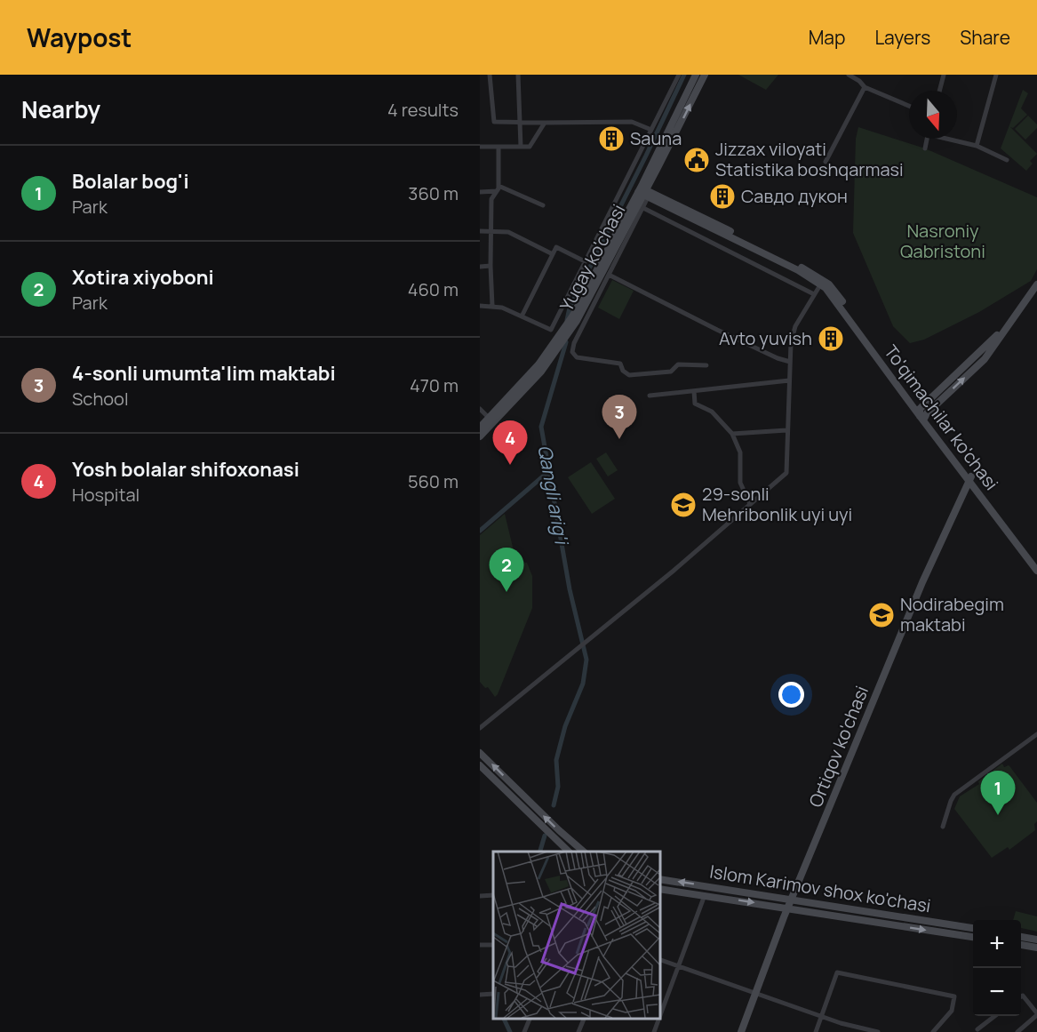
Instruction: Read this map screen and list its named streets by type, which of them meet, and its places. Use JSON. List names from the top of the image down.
{
  "streets": {
    "main road": [
      "Yugay ko'chasi",
      "To'qimachilar ko'chasi",
      "Ortiqov ko'chasi",
      "Islom Karimov shox ko'chasi"
    ]
  },
  "crossings": [
    ["Yugay ko'chasi", "To'qimachilar ko'chasi"],
    ["To'qimachilar ko'chasi", "Ortiqov ko'chasi"],
    ["Ortiqov ko'chasi", "Islom Karimov shox ko'chasi"]
  ],
  "water": ["Qangli arig'i"],
  "parks": ["Nasroniy Qabristoni"],
  "places": {
    "building": ["Sauna", "Cавдо дукон", "Avto yuvish"],
    "public building": ["Jizzax viloyati Statistika boshqarmasi"],
    "school or university": ["29-sonli Mehribonlik uyi uyi", "Nodirabegim maktabi"]
  },
  "north": "bottom",
  "page": {
    "header": "Waypost",
    "nav": ["Map", "Layers", "Share"],
    "heading": ["Nearby", "4 results"],
    "list": [
      {
        "mark": "1",
        "name": "Bolalar bog'i",
        "note": "Park",
        "value": "360 m"
      },
      {
        "mark": "2",
        "name": "Xotira xiyoboni",
        "note": "Park",
        "value": "460 m"
      },
      {
        "mark": "3",
        "name": "4-sonli umumta'lim maktabi",
        "note": "School",
        "value": "470 m"
      },
      {
        "mark": "4",
        "name": "Yosh bolalar shifoxonasi",
        "note": "Hospital",
        "value": "560 m"
      }
    ],
    "pins": [
      "3",
      "4",
      "2",
      "1"
    ],
    "map_buttons": ["+", "−"]
  }
}
